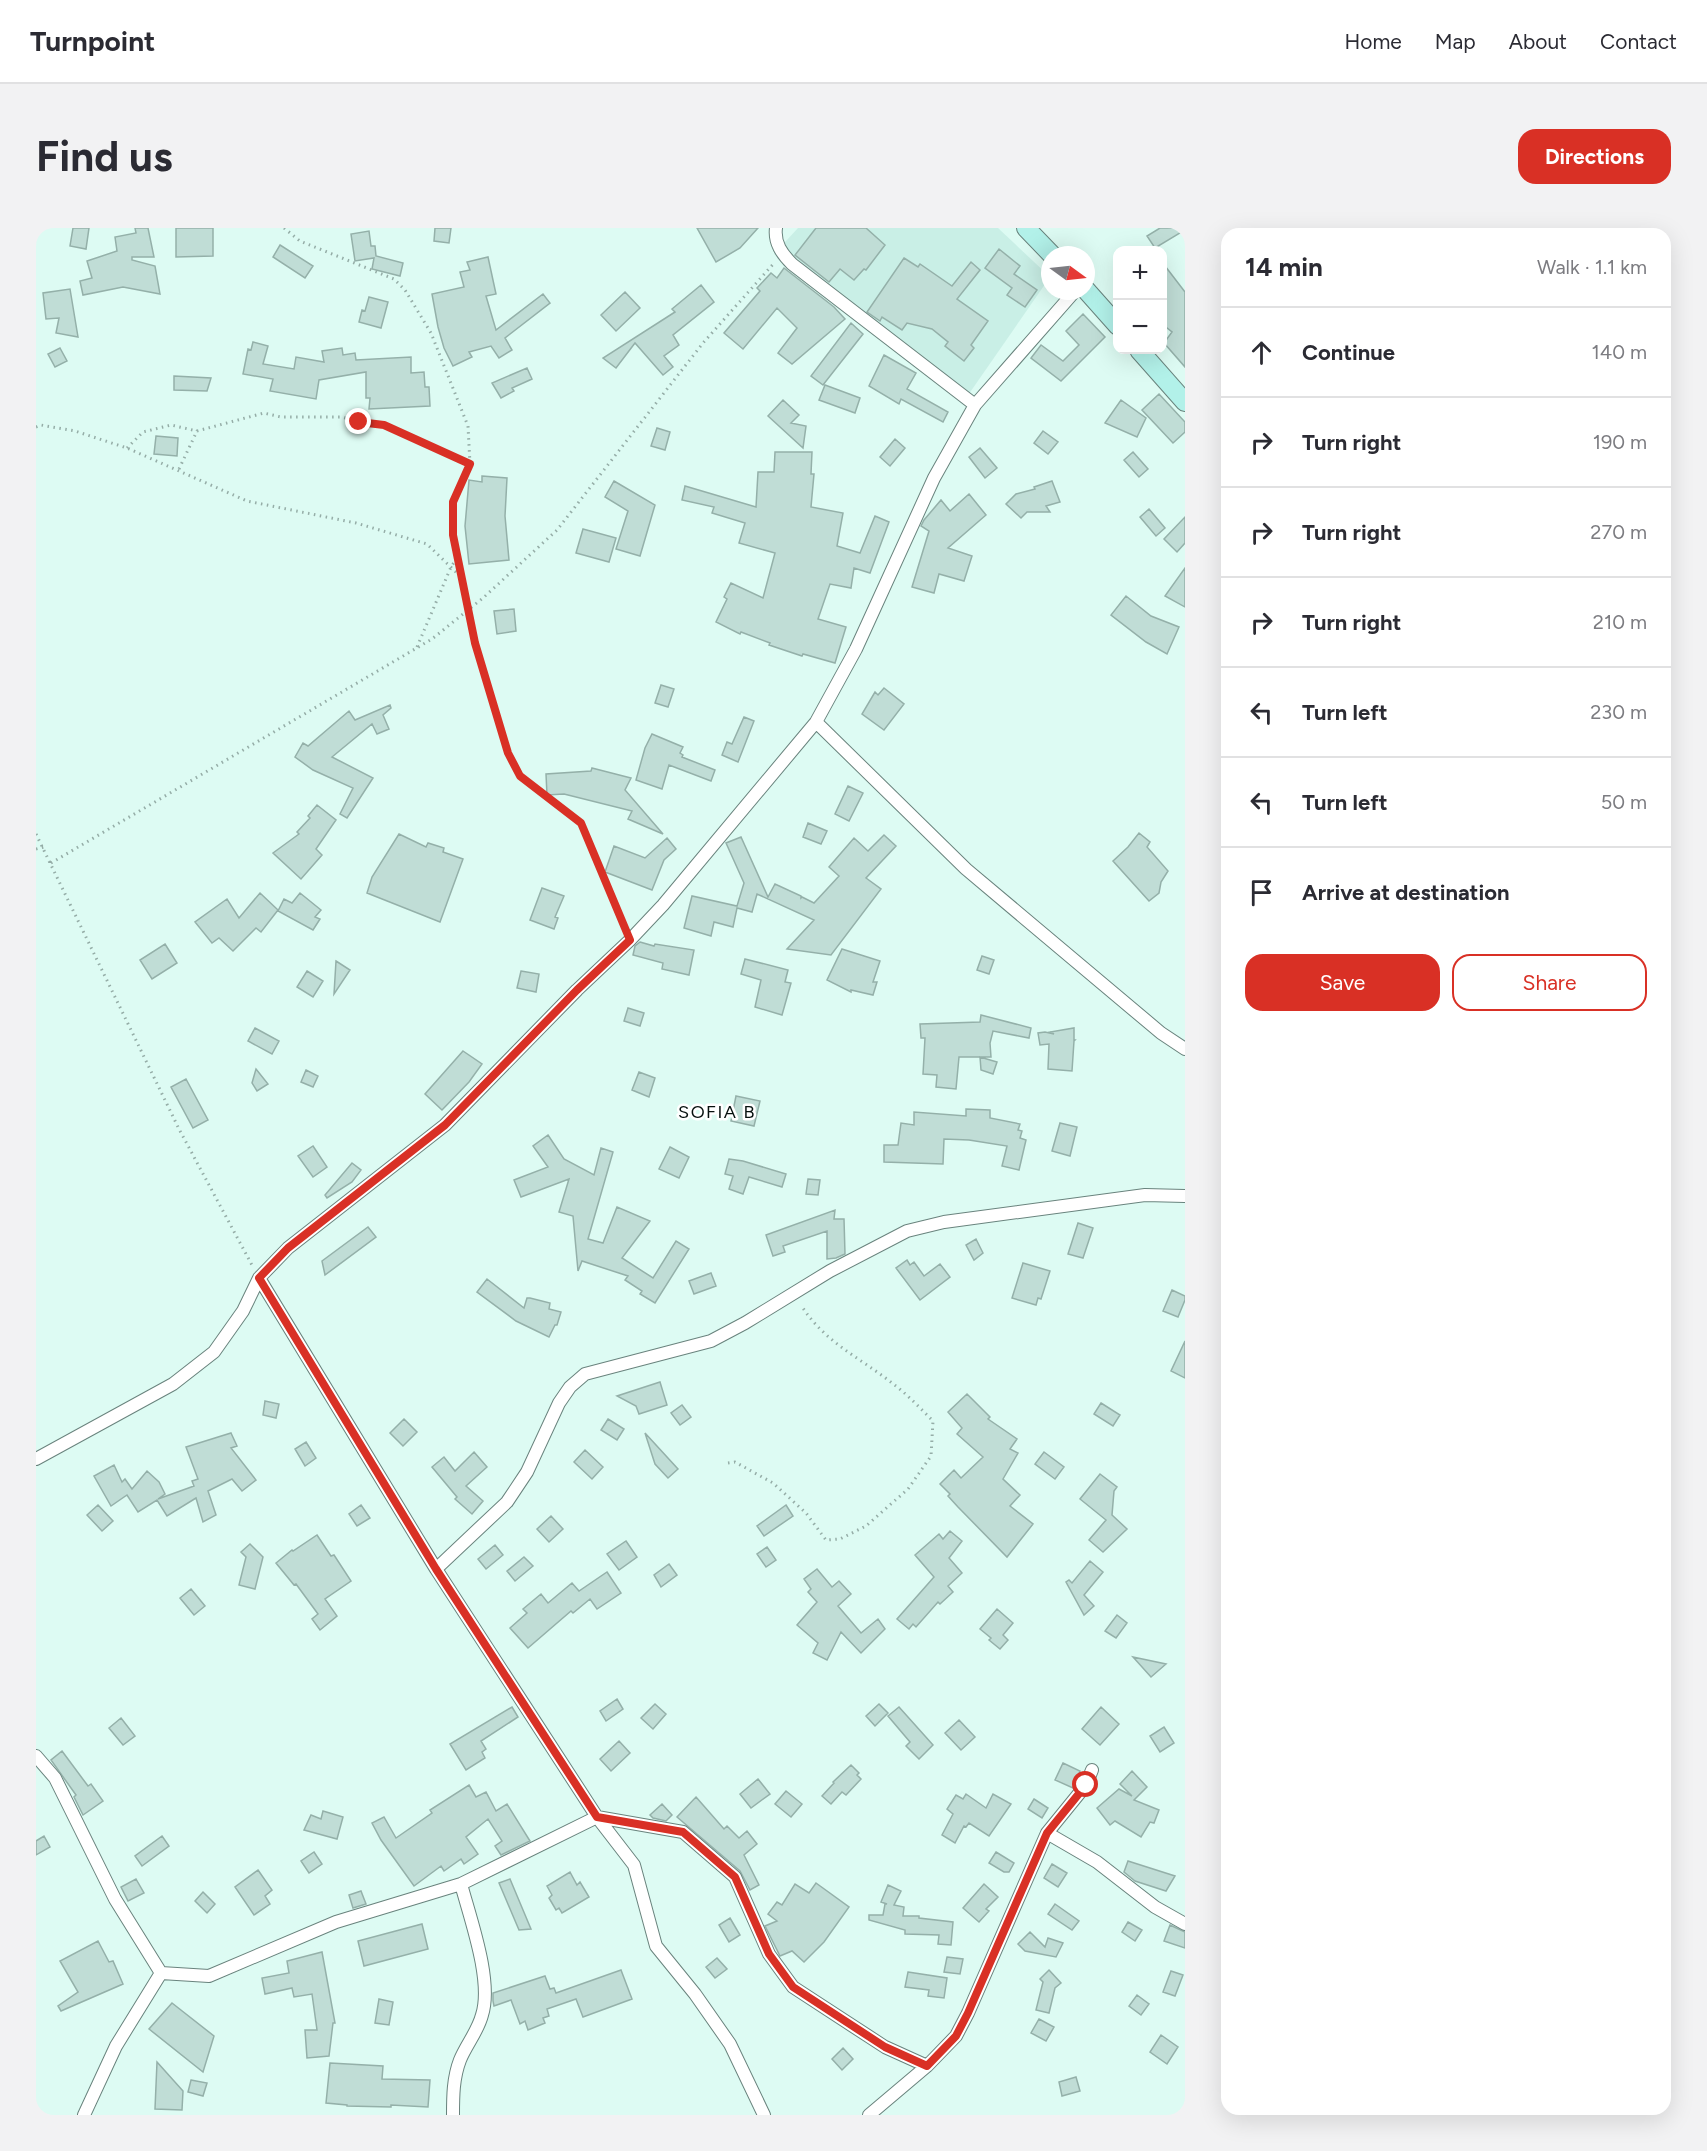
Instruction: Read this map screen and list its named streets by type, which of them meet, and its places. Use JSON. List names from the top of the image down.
{
  "districts": ["SOFIA B"],
  "north": "right",
  "page": {
    "header": "Turnpoint",
    "nav": [
      "Home",
      "Map",
      "About",
      "Contact"
    ],
    "buttons": [
      "Directions",
      ["Save", "Share"]
    ],
    "title": "Find us",
    "heading": ["14 min", "Walk · 1.1 km"],
    "map_buttons": ["+", "−"],
    "list": [
      ["Continue", "140 m"],
      ["Turn right", "190 m"],
      ["Turn right", "270 m"],
      ["Turn right", "210 m"],
      ["Turn left", "230 m"],
      ["Turn left", "50 m"],
      "Arrive at destination"
    ]
  }
}
